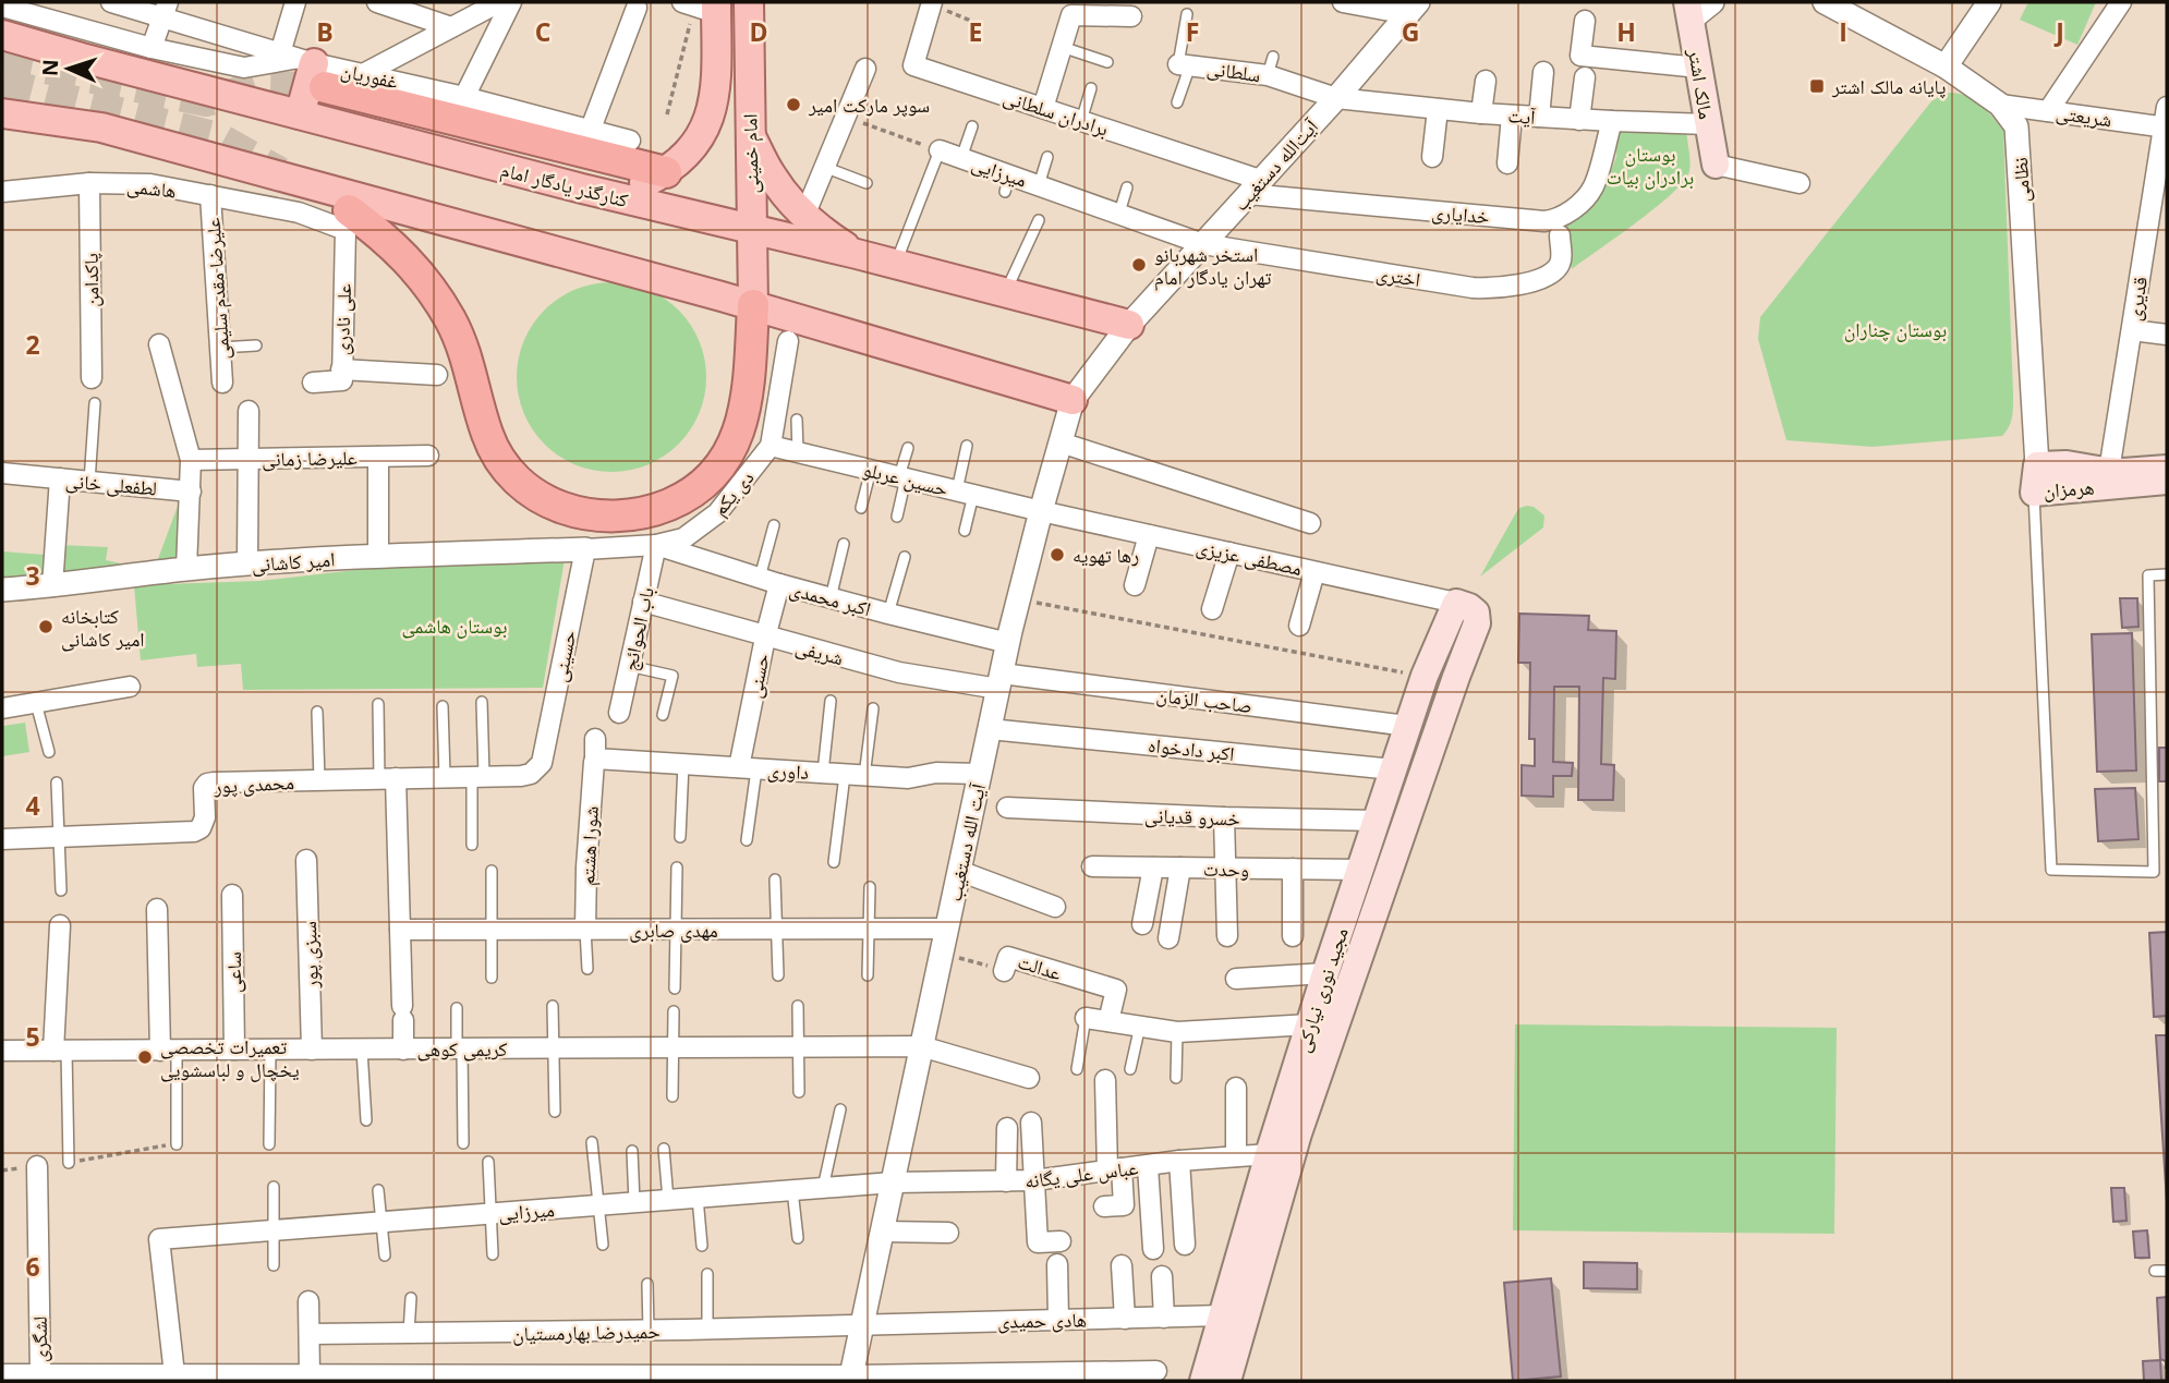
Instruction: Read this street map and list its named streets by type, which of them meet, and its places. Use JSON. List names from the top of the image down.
{
  "streets": {
    "main road": [
      "مالک اشتر",
      "امام خمینی",
      "کنارگذر یادگار امام",
      "هرمزان",
      "مجید نوری نیارکی"
    ],
    "street": [
      "سلطانی",
      "غفوریان",
      "برادران سلطانی",
      "آیت",
      "شریعتی",
      "آیت‌الله دستغیب",
      "میرزایی",
      "نظامی",
      "هاشمی",
      "خدایاری",
      "اختری",
      "پاکدامن",
      "علیرضا مقدم سلیمی",
      "قدیری",
      "علی نادری",
      "علیرضا زمانی",
      "حسین عربلو",
      "لطفعلی خانی",
      "دی یکم",
      "مصطفی عزیزی",
      "امیر کاشانی",
      "اکبر محمدی",
      "باب الحوائج",
      "شریفی",
      "حسینی",
      "حسنی",
      "صاحب الزمان",
      "اکبر دادخواه",
      "داوری",
      "محمدی پور",
      "خسرو قدیانی",
      "آیت الله دستغیب",
      "شورا هشتم",
      "وحدت",
      "مهدی صابری",
      "سبزی پور",
      "عدالت",
      "ساعی",
      "کریمی کوهی",
      "عباس علی یگانه",
      "هادی حمیدی",
      "حمیدرضا بهارمستیان",
      "لشگری"
    ]
  },
  "crossings": [
    ["سلطانی", "آیت"],
    ["سلطانی", "آیت‌الله دستغیب"],
    ["مالک اشتر", "آیت"],
    ["برادران سلطانی", "آیت‌الله دستغیب"],
    ["برادران سلطانی", "خدایاری"],
    ["آیت", "آیت‌الله دستغیب"],
    ["آیت", "خدایاری"],
    ["شریعتی", "نظامی"],
    ["شریعتی", "قدیری"],
    ["امام خمینی", "کنارگذر یادگار امام"],
    ["آیت‌الله دستغیب", "میرزایی"],
    ["آیت‌الله دستغیب", "کنارگذر یادگار امام"],
    ["آیت‌الله دستغیب", "خدایاری"],
    ["آیت‌الله دستغیب", "اختری"],
    ["آیت‌الله دستغیب", "آیت الله دستغیب"],
    ["میرزایی", "اختری"],
    ["میرزایی", "آیت الله دستغیب"],
    ["میرزایی", "عباس علی یگانه"],
    ["نظامی", "هرمزان"],
    ["کنارگذر یادگار امام", "آیت الله دستغیب"],
    ["هاشمی", "پاکدامن"],
    ["هاشمی", "علیرضا مقدم سلیمی"],
    ["هاشمی", "علی نادری"],
    ["قدیری", "هرمزان"],
    ["حسین عربلو", "دی یکم"],
    ["حسین عربلو", "مصطفی عزیزی"],
    ["حسین عربلو", "آیت الله دستغیب"],
    ["دی یکم", "امیر کاشانی"],
    ["دی یکم", "اکبر محمدی"],
    ["دی یکم", "باب الحوائج"],
    ["دی یکم", "حسینی"],
    ["مصطفی عزیزی", "آیت الله دستغیب"],
    ["مصطفی عزیزی", "مجید نوری نیارکی"],
    ["امیر کاشانی", "حسینی"],
    ["اکبر محمدی", "باب الحوائج"],
    ["اکبر محمدی", "حسنی"],
    ["اکبر محمدی", "آیت الله دستغیب"],
    ["باب الحوائج", "شریفی"],
    ["شریفی", "حسنی"],
    ["شریفی", "صاحب الزمان"],
    ["شریفی", "آیت الله دستغیب"],
    ["حسینی", "محمدی پور"],
    ["حسنی", "داوری"],
    ["صاحب الزمان", "آیت الله دستغیب"],
    ["صاحب الزمان", "مجید نوری نیارکی"],
    ["اکبر دادخواه", "آیت الله دستغیب"],
    ["اکبر دادخواه", "مجید نوری نیارکی"],
    ["داوری", "آیت الله دستغیب"],
    ["داوری", "شورا هشتم"],
    ["خسرو قدیانی", "مجید نوری نیارکی"],
    ["آیت الله دستغیب", "مهدی صابری"],
    ["آیت الله دستغیب", "عدالت"],
    ["آیت الله دستغیب", "کریمی کوهی"],
    ["آیت الله دستغیب", "عباس علی یگانه"],
    ["آیت الله دستغیب", "هادی حمیدی"],
    ["آیت الله دستغیب", "حمیدرضا بهارمستیان"],
    ["شورا هشتم", "مهدی صابری"],
    ["وحدت", "مجید نوری نیارکی"],
    ["سبزی پور", "کریمی کوهی"],
    ["ساعی", "کریمی کوهی"],
    ["مجید نوری نیارکی", "عباس علی یگانه"],
    ["مجید نوری نیارکی", "هادی حمیدی"],
    ["هادی حمیدی", "حمیدرضا بهارمستیان"]
  ],
  "parks": ["بوستان برادران بیات", "بوستان چناران", "بوستان هاشمی"],
  "places": {
    "transit": ["پایانه مالک اشتر"],
    "other": [
      "سوپر مارکت امیر",
      "استخر شهربانو تهران یادگار امام",
      "رها تهویه",
      "کتابخانه امیر کاشانی",
      "تعمیرات تخصصی یخچال و لباسشویی"
    ]
  },
  "north": "left",
  "grid": {
    "columns": [
      "B",
      "C",
      "D",
      "E",
      "F",
      "G",
      "H",
      "I",
      "J"
    ],
    "rows": [
      "2",
      "3",
      "4",
      "5",
      "6"
    ]
  }
}
